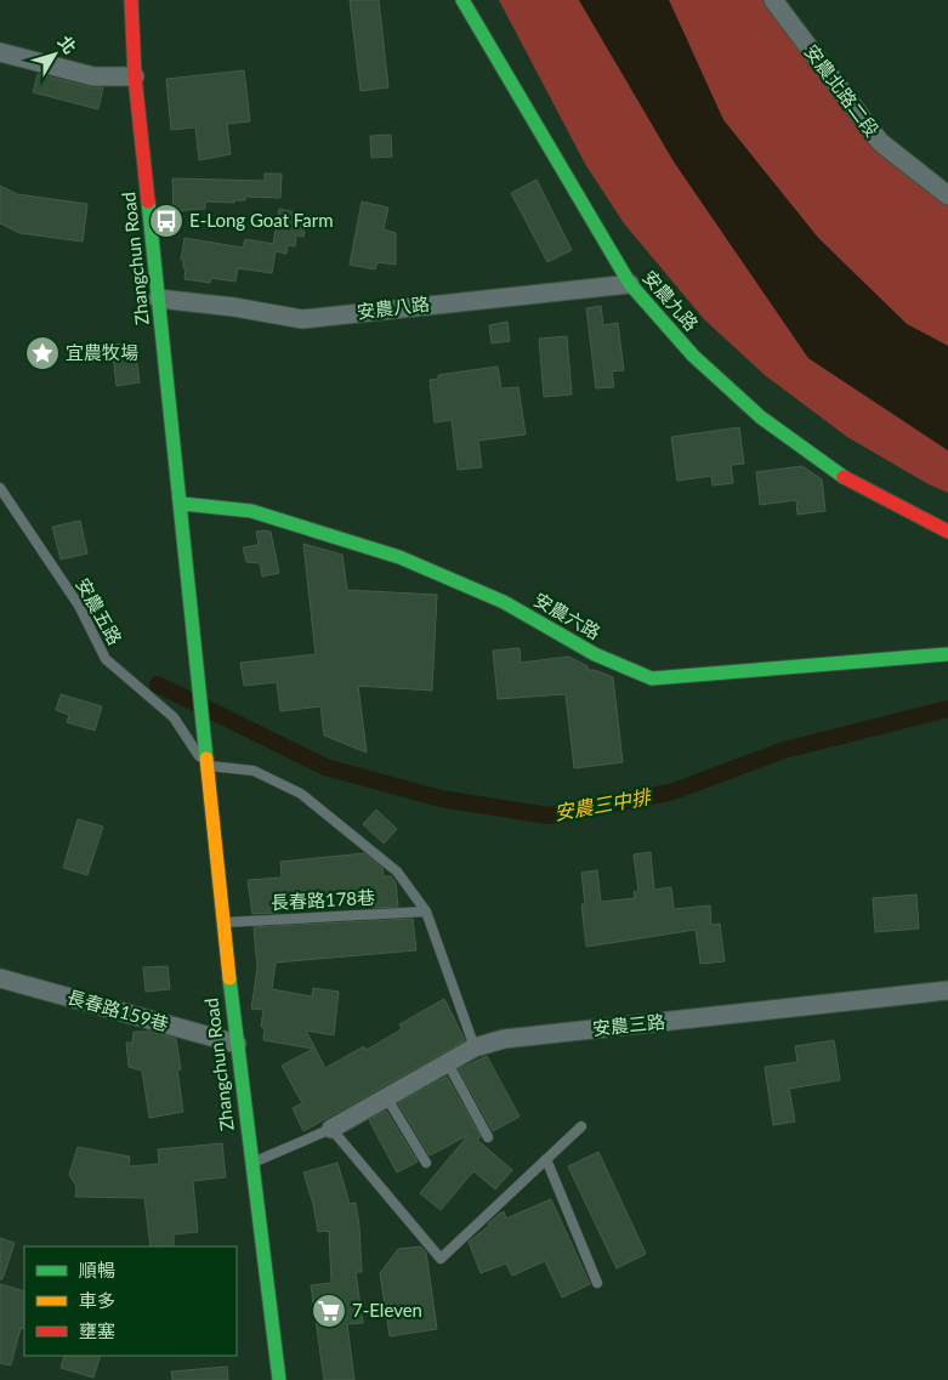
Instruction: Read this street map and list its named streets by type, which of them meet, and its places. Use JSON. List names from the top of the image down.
{
  "streets": {
    "street": [
      "安農北路二段",
      "Zhangchun Road",
      "安農九路",
      "安農八路",
      "安農六路",
      "長春路159巷",
      "安農三路"
    ],
    "lane": ["安農五路", "長春路178巷"]
  },
  "crossings": [
    ["Zhangchun Road", "安農八路"],
    ["Zhangchun Road", "安農五路"],
    ["Zhangchun Road", "安農六路"],
    ["Zhangchun Road", "長春路178巷"],
    ["Zhangchun Road", "長春路159巷"],
    ["安農九路", "安農八路"]
  ],
  "water": ["安農三中排"],
  "places": {
    "bus stop": ["E-Long Goat Farm"],
    "place": ["宜農牧場"],
    "supermarket": ["7-Eleven"]
  },
  "legend": ["順暢", "車多", "壅塞"],
  "north": "top right"
}
